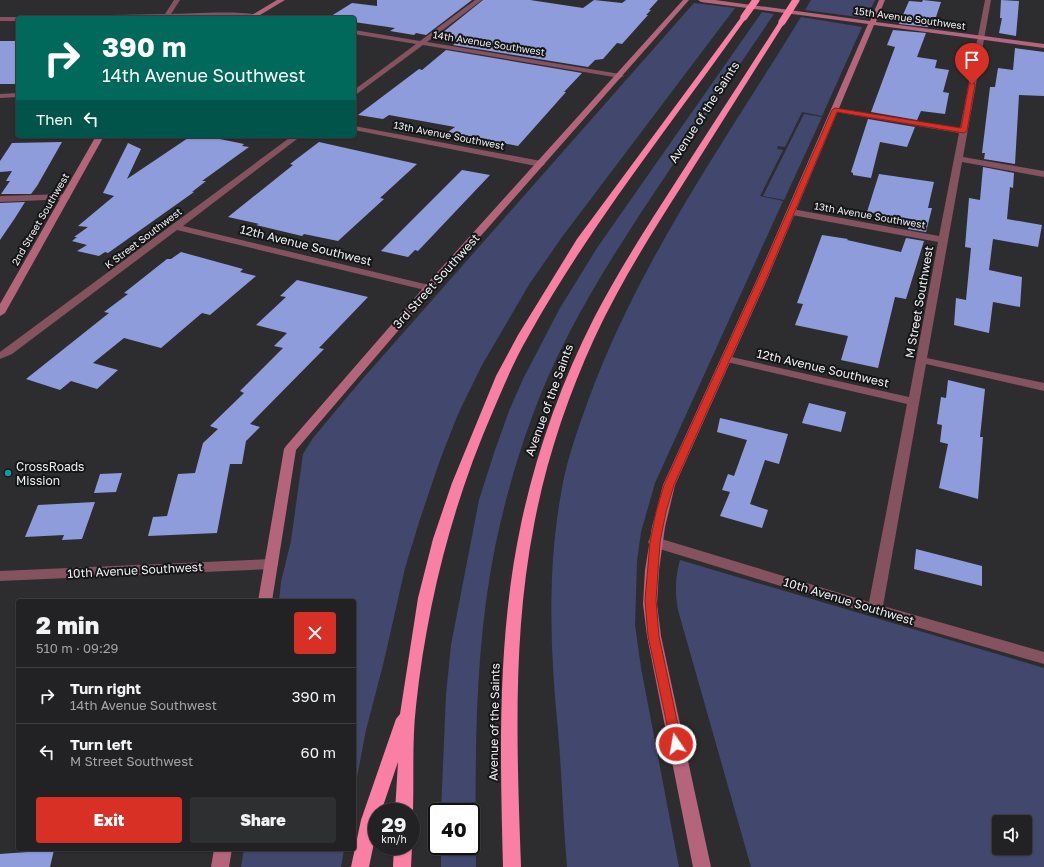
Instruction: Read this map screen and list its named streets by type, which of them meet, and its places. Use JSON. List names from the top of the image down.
{
  "streets": {
    "highway": ["Avenue of the Saints"],
    "street": [
      "15th Avenue Southwest",
      "14th Avenue Southwest",
      "13th Avenue Southwest",
      "2nd Street Southwest",
      "K Street Southwest",
      "12th Avenue Southwest",
      "3rd Street Southwest",
      "M Street Southwest",
      "10th Avenue Southwest"
    ]
  },
  "crossings": [
    ["15th Avenue Southwest", "M Street Southwest"],
    ["14th Avenue Southwest", "3rd Street Southwest"],
    ["13th Avenue Southwest", "3rd Street Southwest"],
    ["13th Avenue Southwest", "M Street Southwest"],
    ["K Street Southwest", "12th Avenue Southwest"],
    ["12th Avenue Southwest", "3rd Street Southwest"],
    ["12th Avenue Southwest", "M Street Southwest"],
    ["3rd Street Southwest", "10th Avenue Southwest"],
    ["M Street Southwest", "10th Avenue Southwest"]
  ],
  "places": ["CrossRoads Mission"],
  "page": {
    "turn": ["390 m", "14th Avenue Southwest"],
    "then": "Then",
    "heading": ["2 min", "510 m · 09:29"],
    "list": [
      {
        "name": "Turn right",
        "note": "14th Avenue Southwest",
        "value": "390 m"
      },
      {
        "name": "Turn left",
        "note": "M Street Southwest",
        "value": "60 m"
      }
    ],
    "buttons": ["Exit", "Share"],
    "speed": "29 km/h",
    "limit": "40"
  }
}
